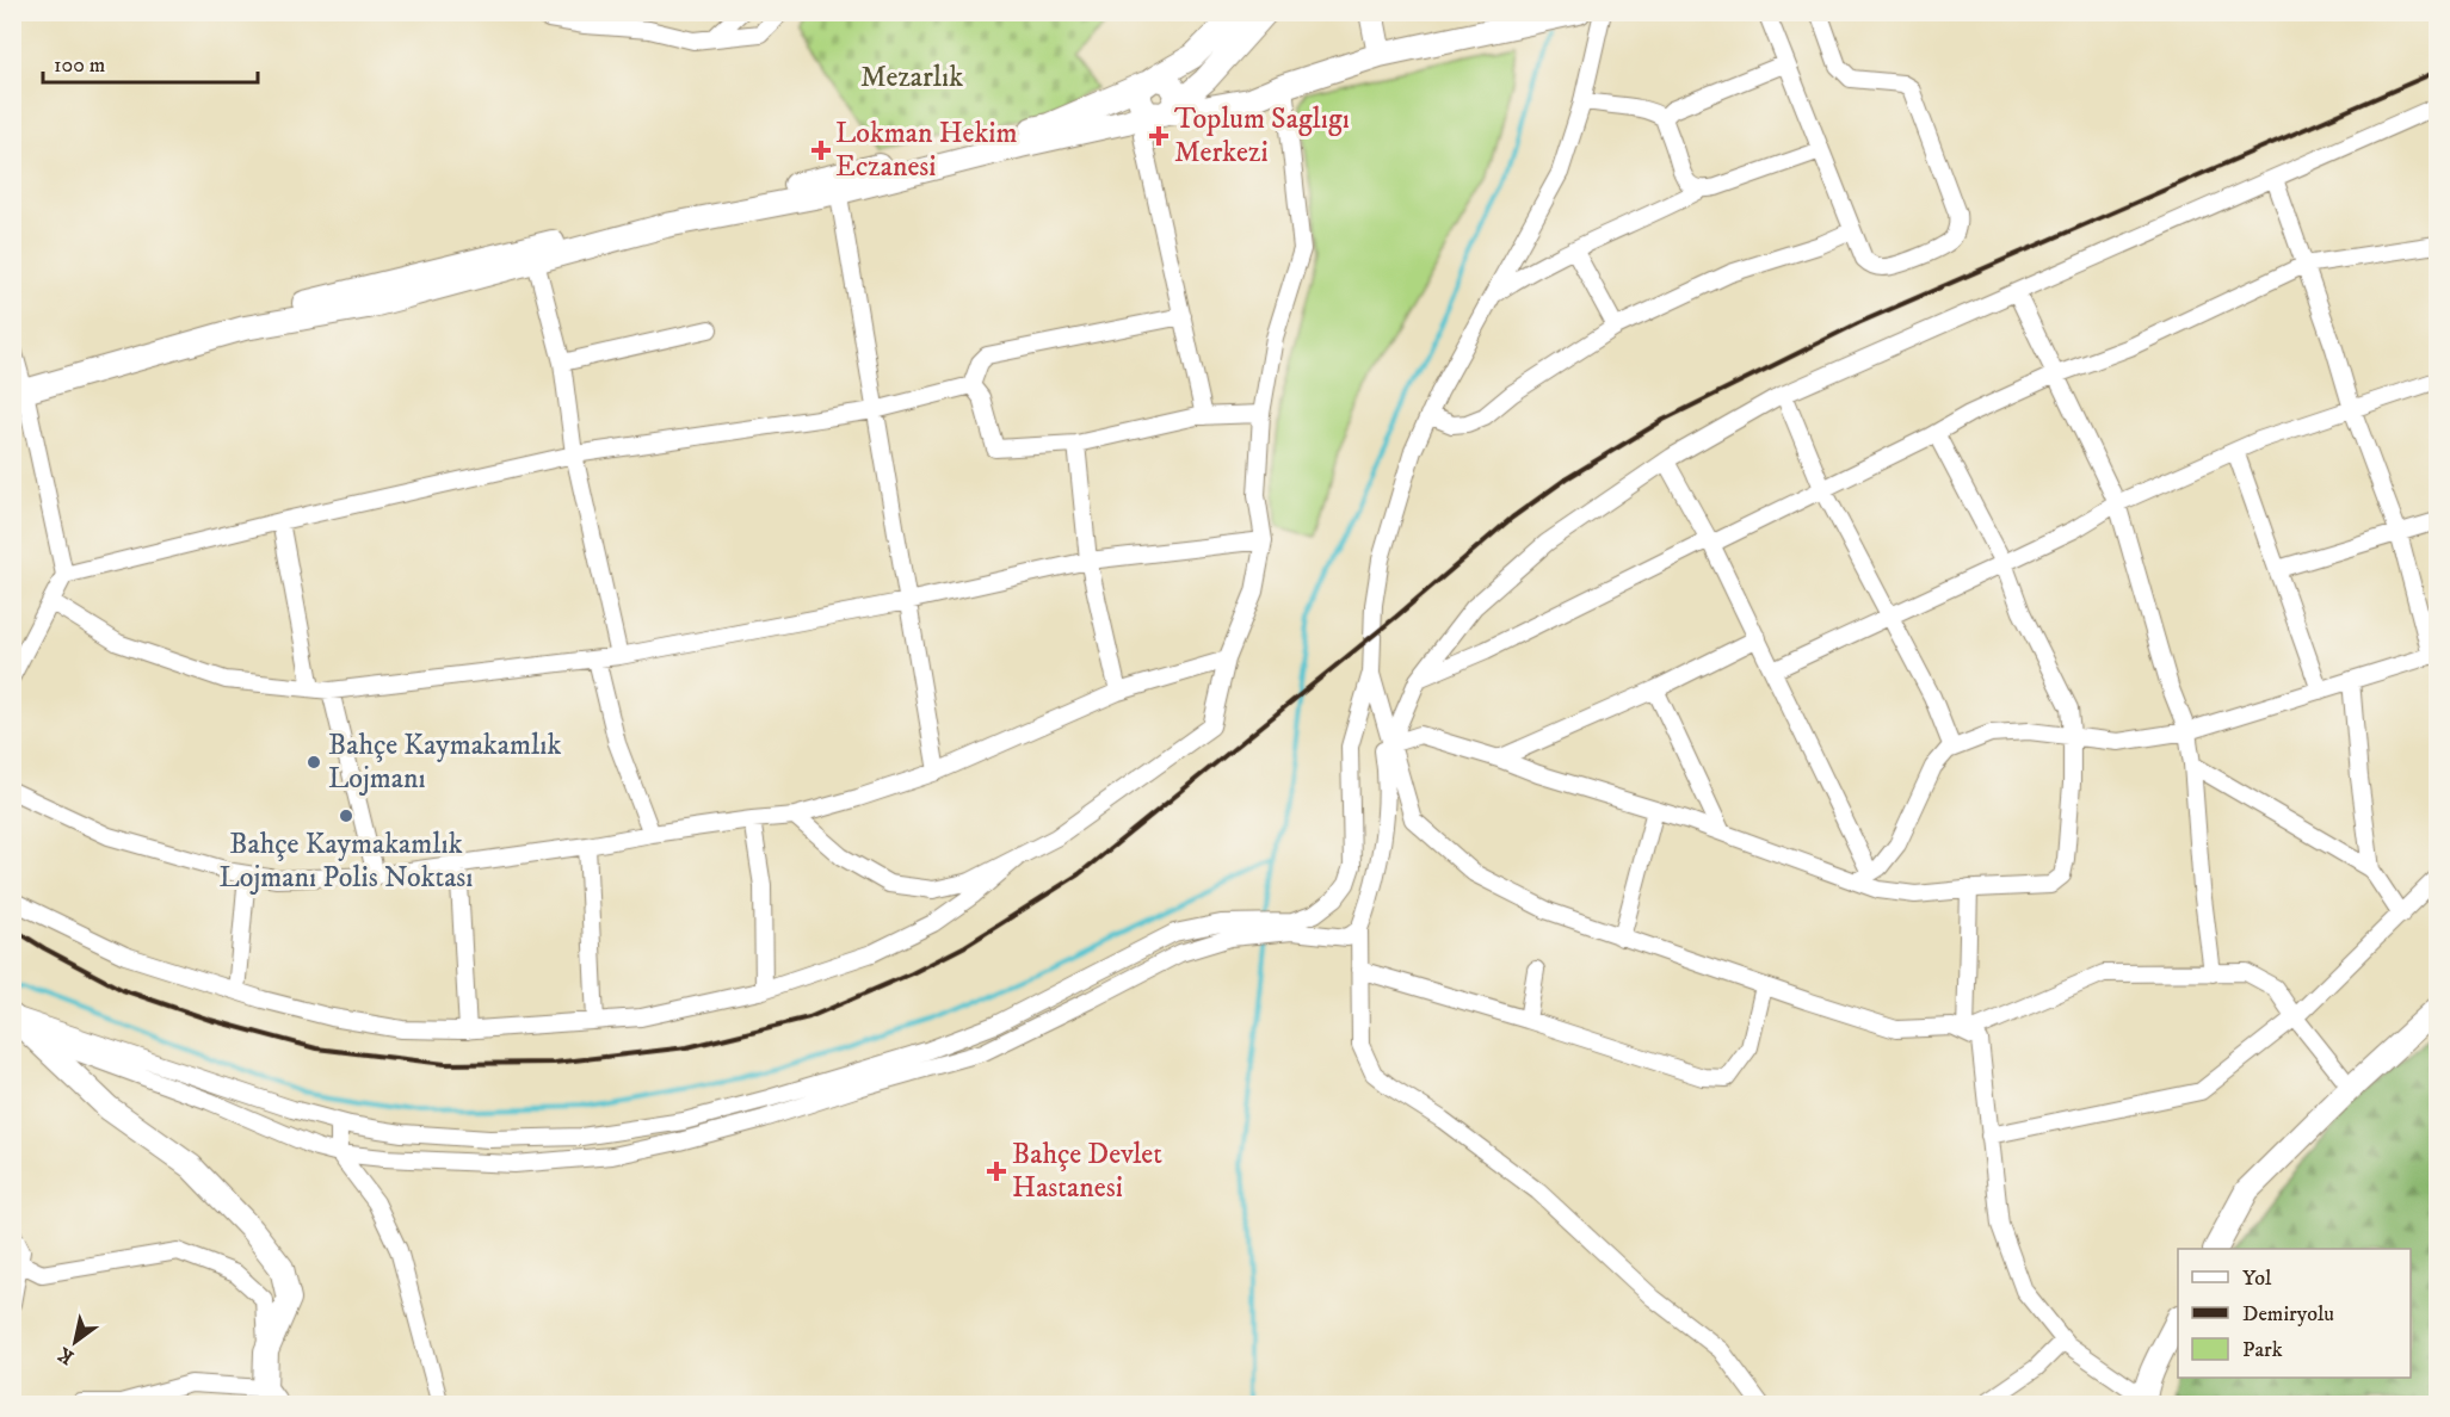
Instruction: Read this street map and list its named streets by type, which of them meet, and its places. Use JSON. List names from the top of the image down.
{
  "parks": ["Mezarlık"],
  "places": {
    "health": ["Toplum Saglıgı Merkezi", "Lokman Hekim Eczanesi", "Bahçe Devlet Hastanesi"],
    "other": ["Bahçe Kaymakamlık Lojmanı", "Bahçe Kaymakamlık Lojmanı Polis Noktası"]
  },
  "legend": ["Yol", "Demiryolu", "Park"],
  "scale_bar": "100 m",
  "north": "bottom left"
}
